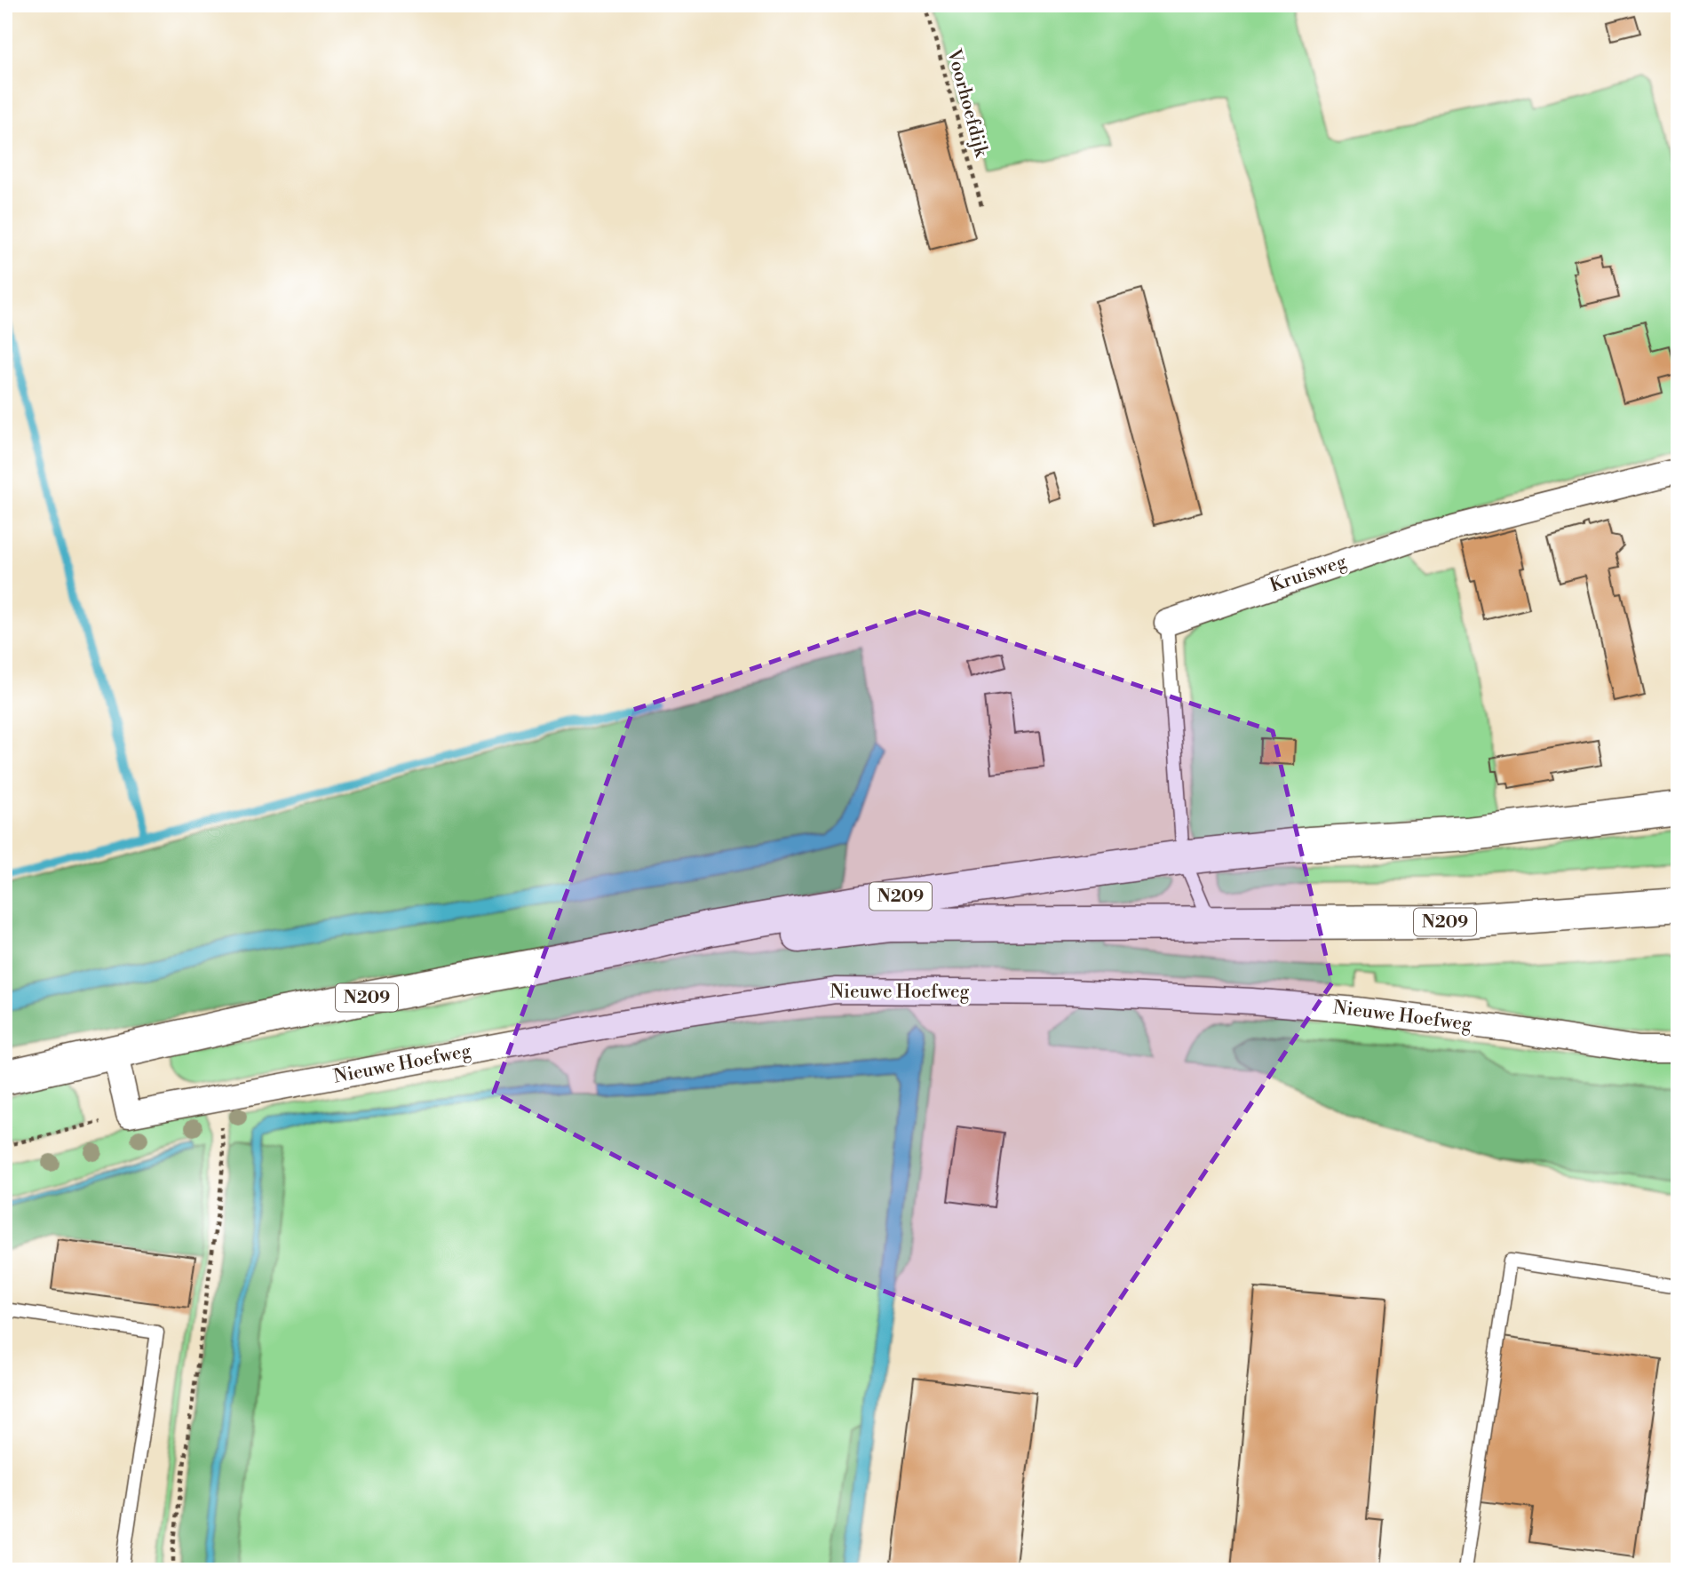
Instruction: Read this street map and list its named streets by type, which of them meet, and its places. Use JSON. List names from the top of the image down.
{
  "streets": {
    "main road": ["N209"],
    "street": ["Kruisweg", "Nieuwe Hoefweg"],
    "path": ["Voorhoefdijk"]
  },
  "crossings": [
    ["Kruisweg", "N209"]
  ]
}
